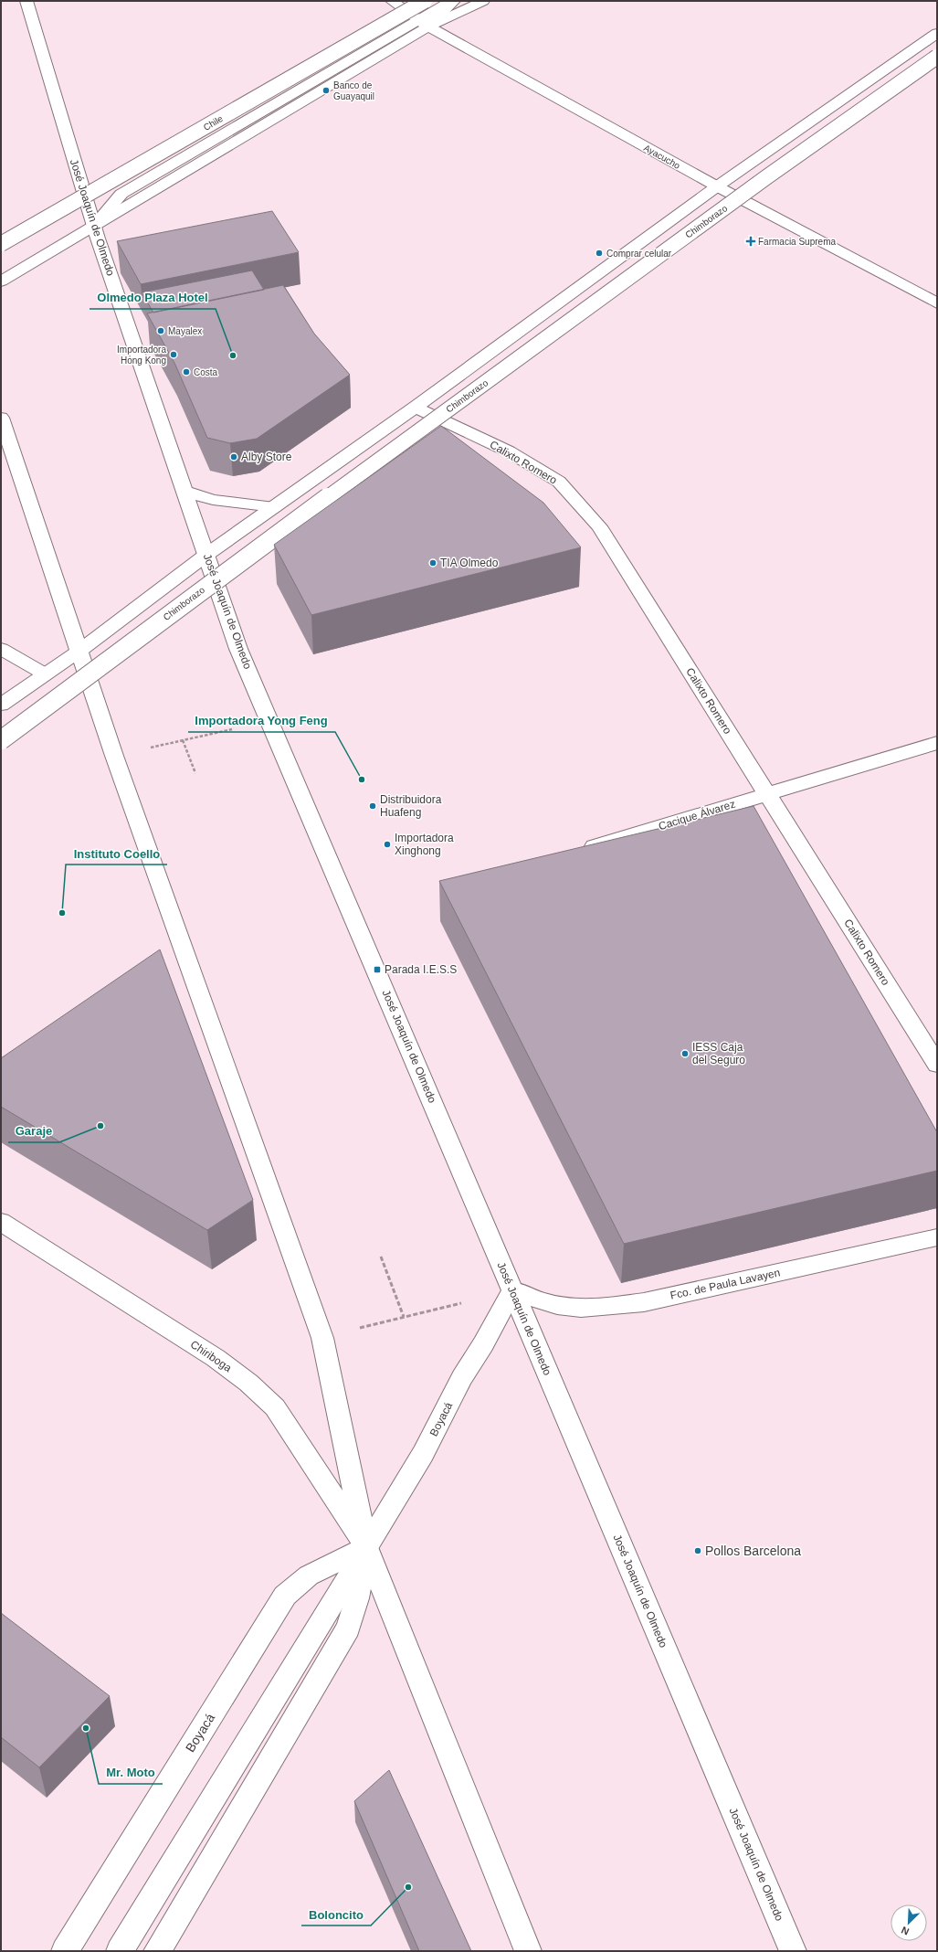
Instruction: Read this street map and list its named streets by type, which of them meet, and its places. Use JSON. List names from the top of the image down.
{
  "streets": {
    "street": [
      "Chile",
      "Ayacucho",
      "José Joaquín de Olmedo",
      "Chimborazo",
      "Calixto Romero",
      "Cacique Álvarez",
      "Fco. de Paula Lavayen",
      "Chiriboga",
      "Boyacá"
    ]
  },
  "crossings": [
    ["Ayacucho", "Chimborazo"],
    ["José Joaquín de Olmedo", "Chimborazo"],
    ["José Joaquín de Olmedo", "Fco. de Paula Lavayen"],
    ["José Joaquín de Olmedo", "Boyacá"],
    ["Chimborazo", "Calixto Romero"],
    ["Calixto Romero", "Cacique Álvarez"],
    ["Fco. de Paula Lavayen", "Boyacá"],
    ["Chiriboga", "Boyacá"]
  ],
  "places": {
    "other": [
      "Banco de Guayaquil",
      "Comprar celular",
      "Mayalex",
      "Importadora Hong Kong",
      "Olmedo Plaza Hotel",
      "Costa",
      "Alby Store",
      "TIA Olmedo",
      "Importadora Yong Feng",
      "Distribuidora Huafeng",
      "Importadora Xinghong",
      "Instituto Coello",
      "IESS Caja del Seguro",
      "Garaje",
      "Pollos Barcelona",
      "Mr. Moto",
      "Boloncito"
    ],
    "health": ["Farmacia Suprema"],
    "transit": ["Parada I.E.S.S"]
  },
  "north": "bottom left"
}
